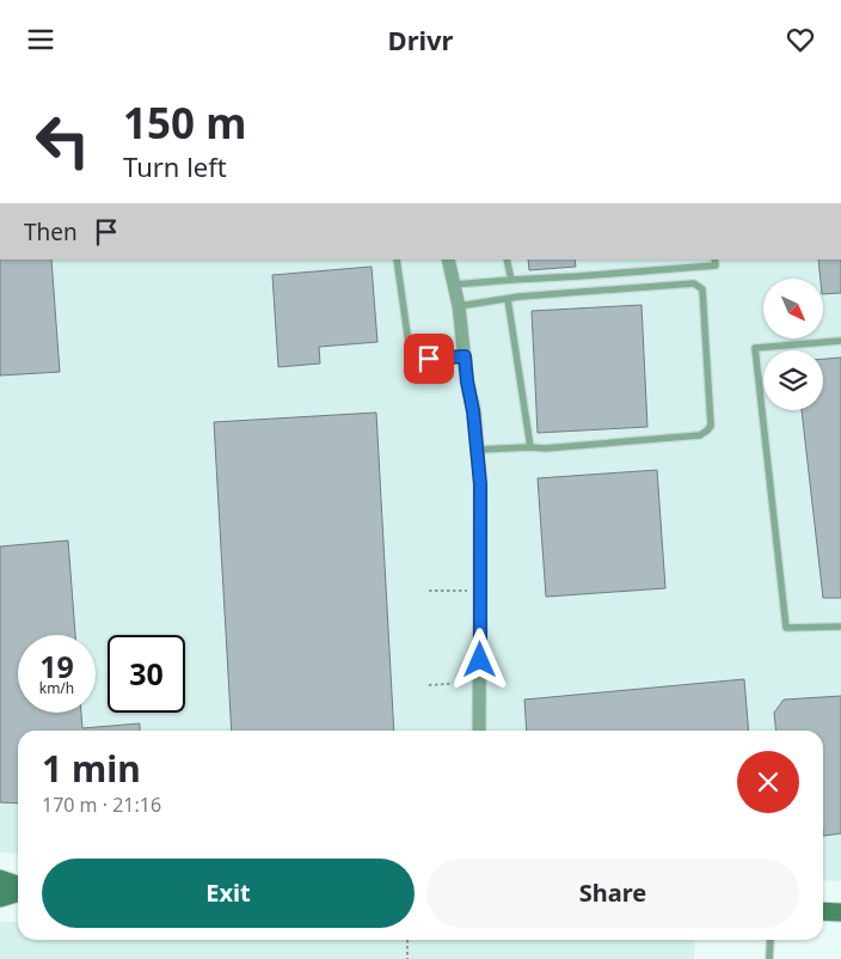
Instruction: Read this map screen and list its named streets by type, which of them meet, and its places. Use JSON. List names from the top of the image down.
{
  "north": "bottom right",
  "page": {
    "header": "Drivr",
    "turn": ["150 m", "Turn left"],
    "then": "Then",
    "speed": "19 km/h",
    "limit": "30",
    "heading": ["1 min", "170 m · 21:16"],
    "buttons": ["Exit", "Share"]
  }
}
